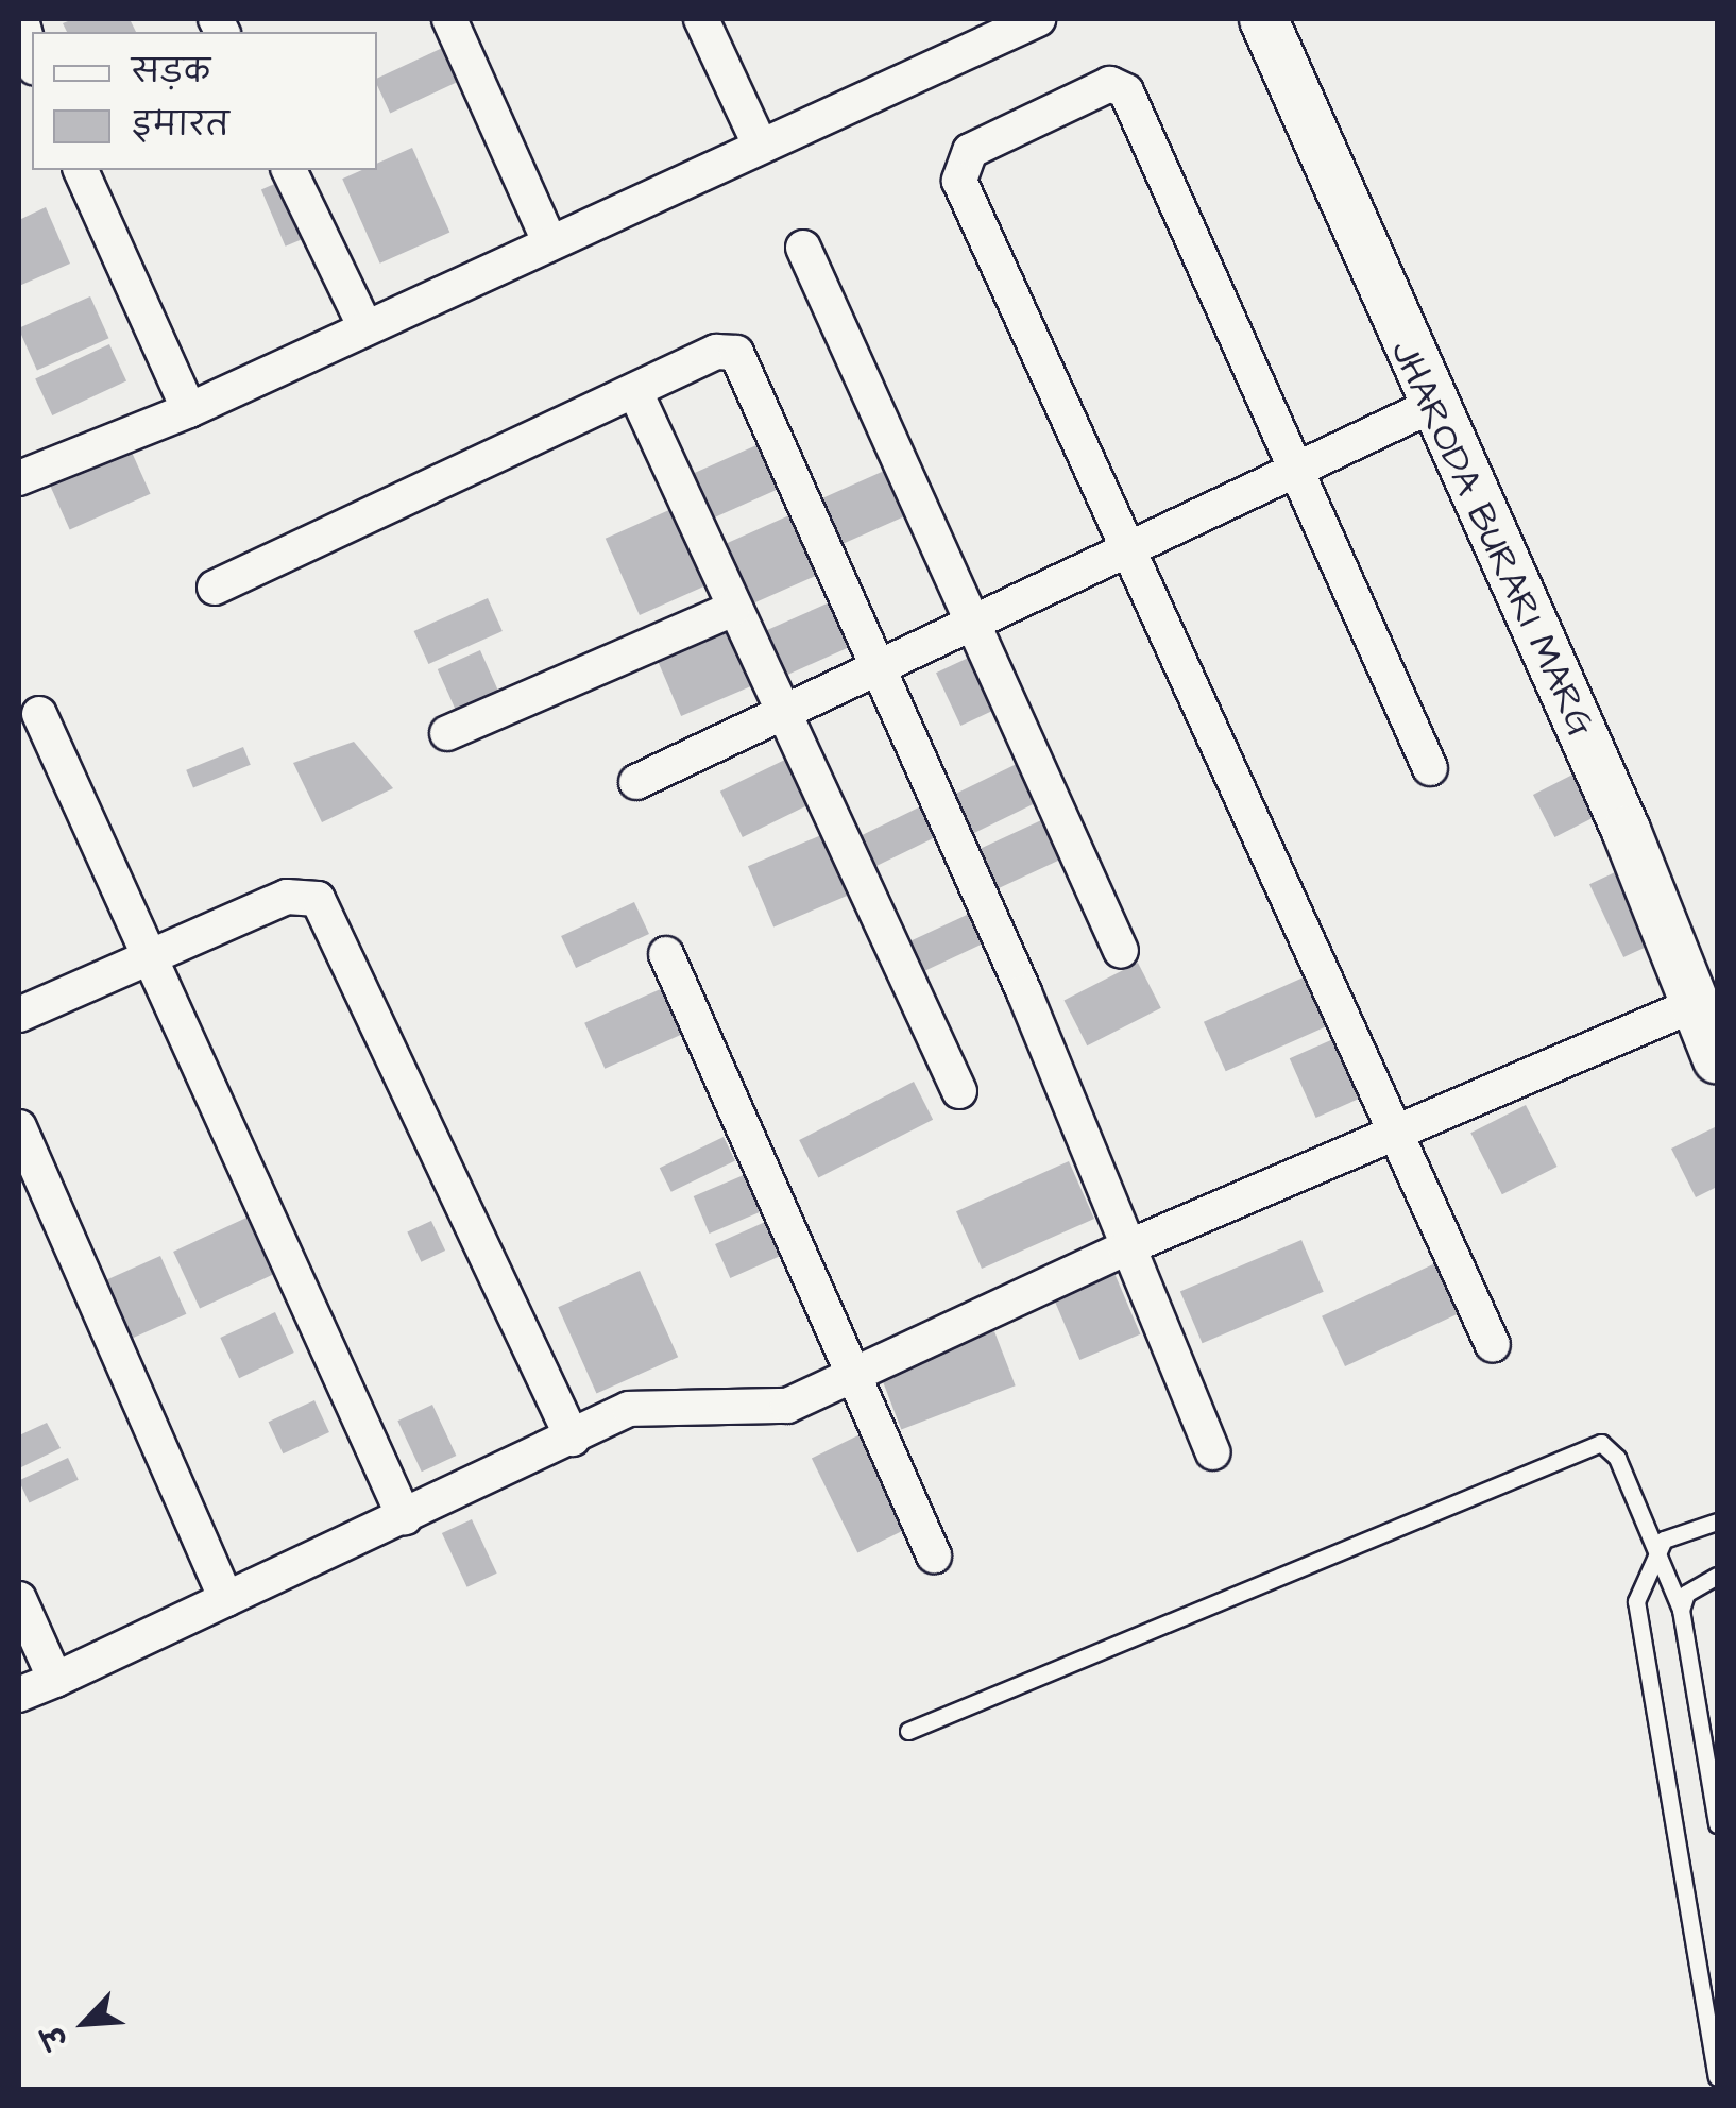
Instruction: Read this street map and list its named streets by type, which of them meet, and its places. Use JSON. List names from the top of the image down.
{
  "streets": {
    "street": ["JHARODA BURARI MARG"]
  },
  "legend": ["सड़क", "इमारत"],
  "north": "bottom left"
}
